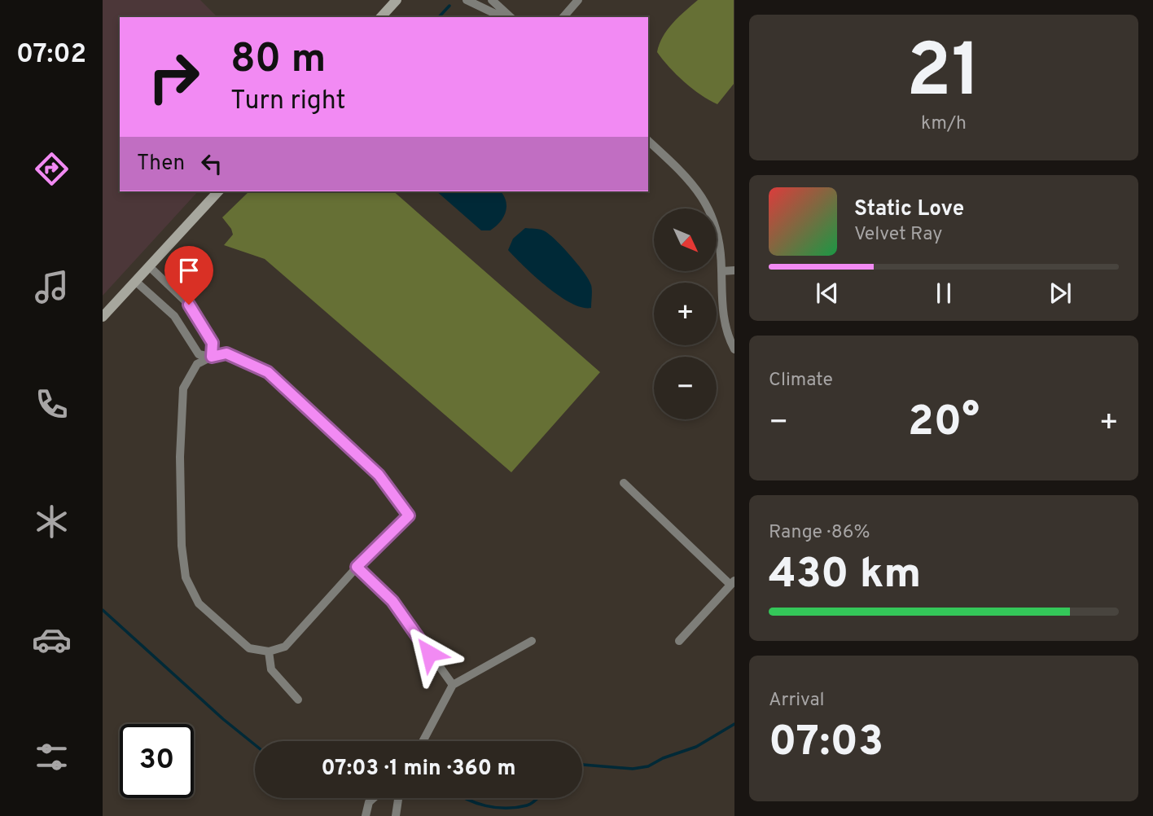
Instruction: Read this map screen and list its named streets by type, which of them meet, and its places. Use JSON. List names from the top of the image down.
{
  "north": "bottom right",
  "page": {
    "tabs": "07:02",
    "tile": [
      ["21", "km/h"],
      "Climate",
      ["Range · 86%", "430 km"],
      ["Arrival", "07:03"]
    ],
    "turn": ["80 m", "Turn right"],
    "then": "Then",
    "song": ["Static Love", "Velvet Ray"],
    "map_buttons": ["+", "−"],
    "heat": ["−", "20°", "+"],
    "limit": "30",
    "trip": "07:03 · 1 min · 360 m"
  }
}
